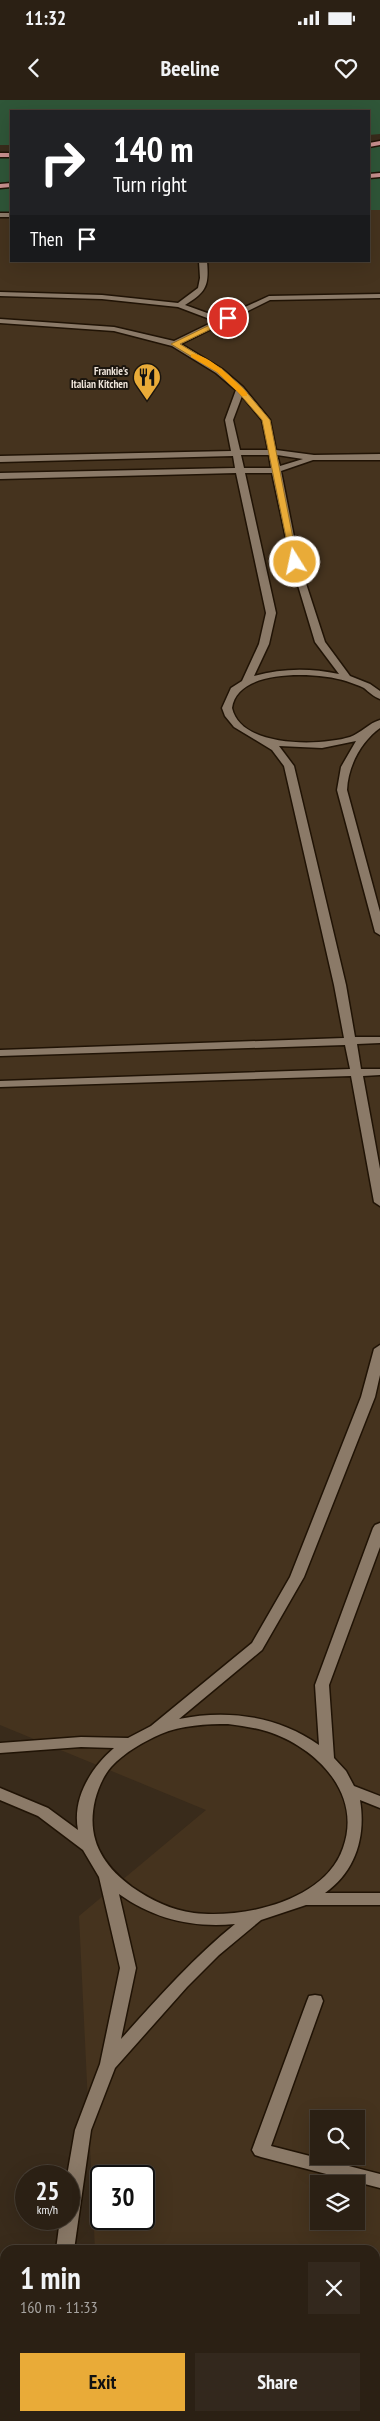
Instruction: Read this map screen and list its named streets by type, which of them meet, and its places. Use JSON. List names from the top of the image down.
{
  "places": {
    "restaurant": ["Frankie's Italian Kitchen"]
  },
  "page": {
    "status": "11:32",
    "header": "Beeline",
    "turn": ["140 m", "Turn right"],
    "then": "Then",
    "speed": "25 km/h",
    "limit": "30",
    "heading": ["1 min", "160 m · 11:33"],
    "buttons": ["Exit", "Share"]
  }
}
